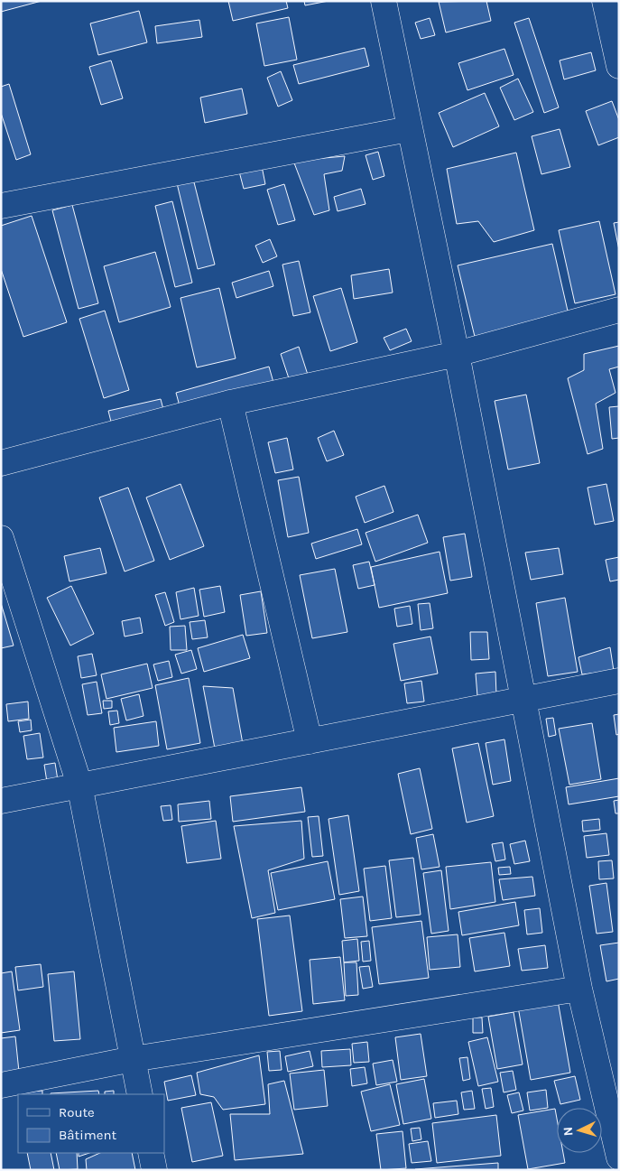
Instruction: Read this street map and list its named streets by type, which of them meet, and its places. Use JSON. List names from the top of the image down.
{
  "legend": ["Route", "Bâtiment"],
  "north": "left"
}
